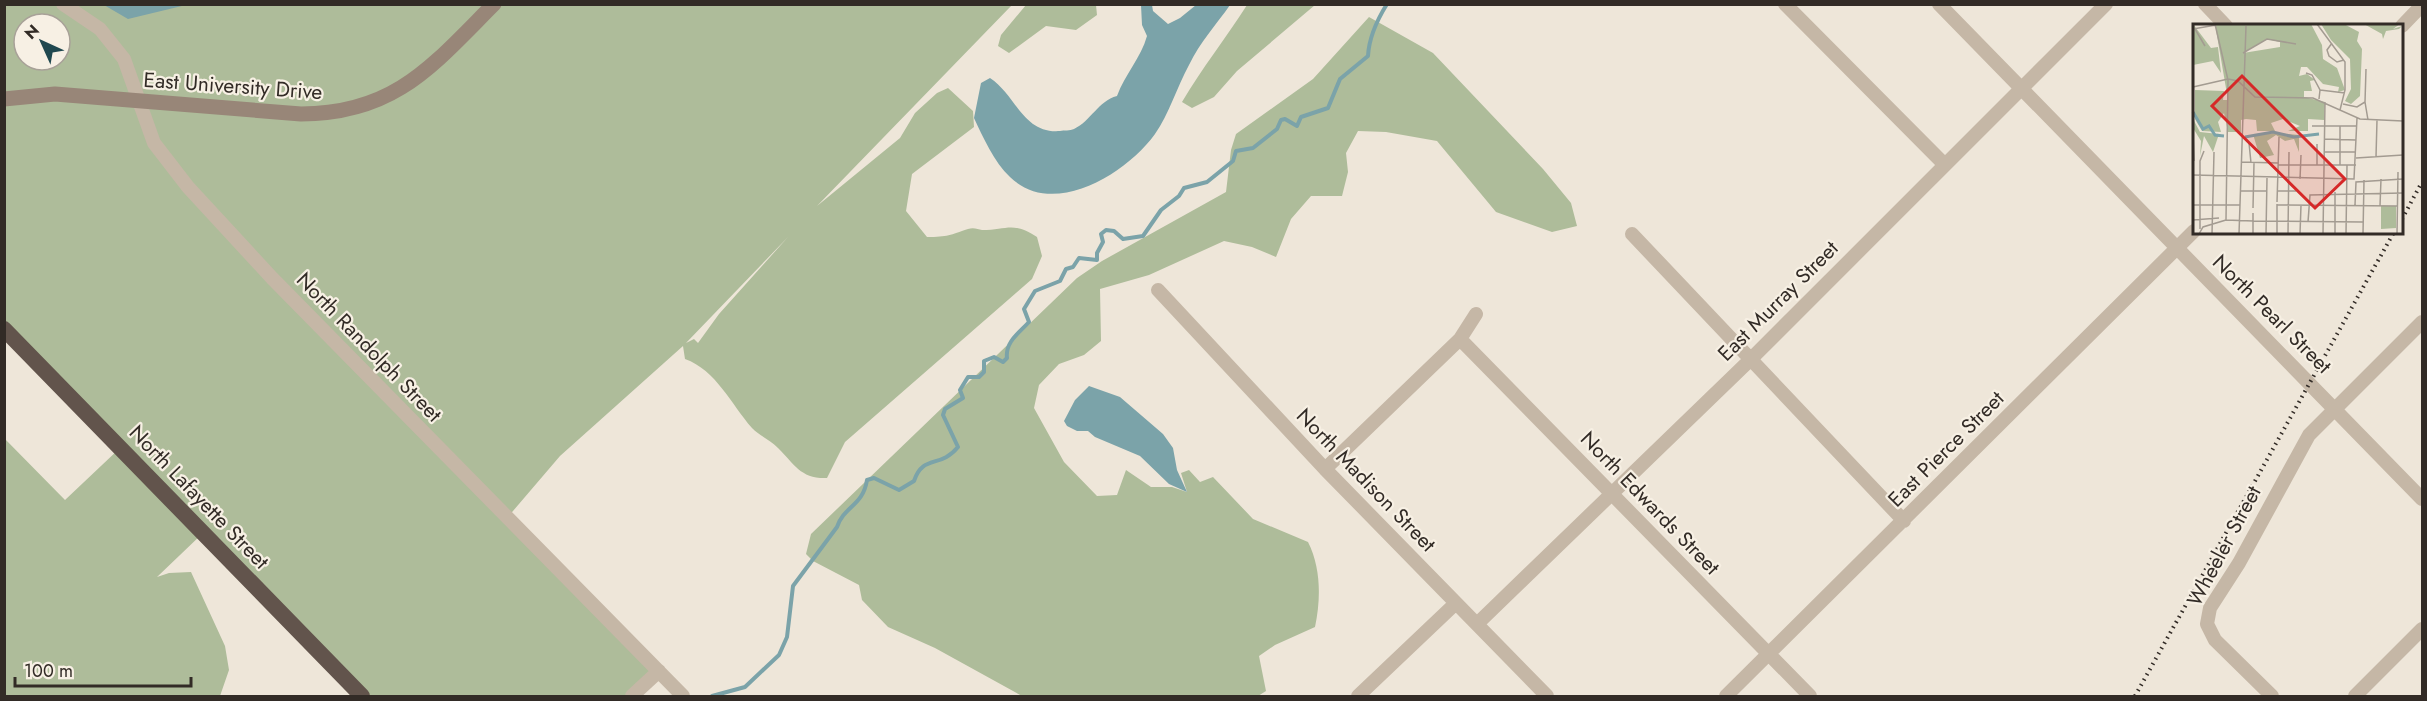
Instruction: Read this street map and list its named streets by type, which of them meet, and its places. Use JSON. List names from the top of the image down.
{
  "streets": {
    "highway": ["North Lafayette Street"],
    "main road": ["East University Drive"],
    "street": [
      "East Murray Street",
      "North Pearl Street",
      "North Randolph Street",
      "East Pierce Street",
      "North Madison Street",
      "North Edwards Street",
      "Wheeler Street"
    ]
  },
  "crossings": [
    ["East University Drive", "North Randolph Street"],
    ["East Murray Street", "North Pearl Street"],
    ["East Murray Street", "North Madison Street"],
    ["East Murray Street", "North Edwards Street"],
    ["North Pearl Street", "East Pierce Street"],
    ["North Pearl Street", "Wheeler Street"],
    ["East Pierce Street", "North Edwards Street"]
  ],
  "scale_bar": "100 m",
  "north": "top left"
}
